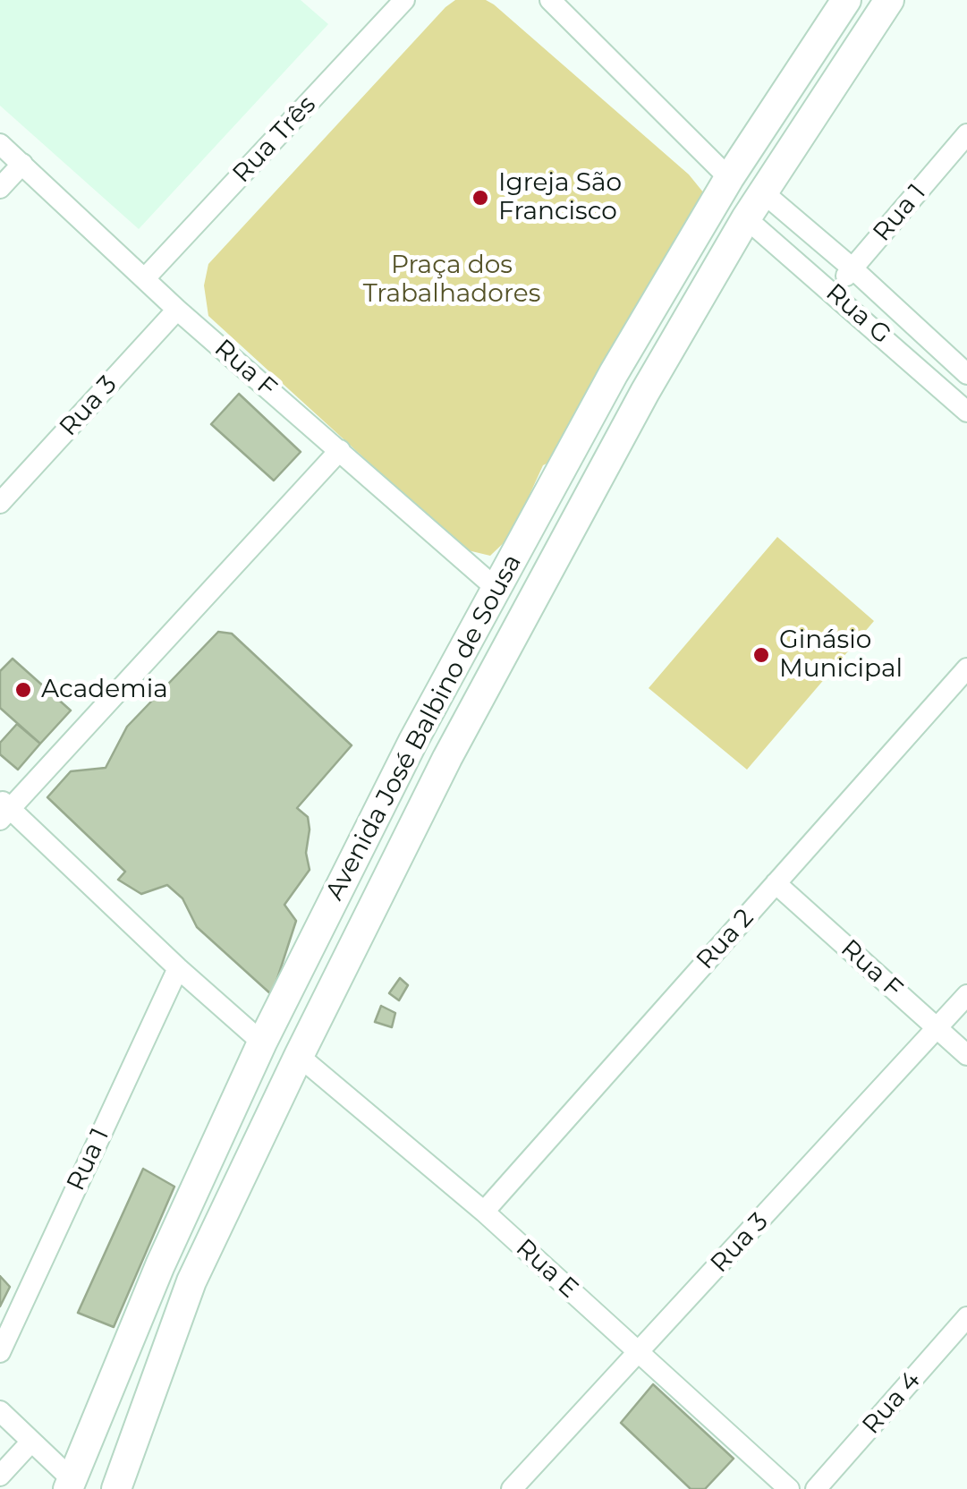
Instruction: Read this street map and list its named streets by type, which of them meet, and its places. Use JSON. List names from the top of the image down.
{
  "streets": {
    "main road": ["Avenida José Balbino de Sousa"],
    "street": [
      "Rua Três",
      "Rua 1",
      "Rua G",
      "Rua F",
      "Rua 3",
      "Rua 2",
      "Rua E",
      "Rua 4"
    ]
  },
  "crossings": [
    ["Rua Três", "Rua F"],
    ["Rua 1", "Rua G"],
    ["Rua G", "Avenida José Balbino de Sousa"],
    ["Rua F", "Rua 3"],
    ["Rua F", "Avenida José Balbino de Sousa"],
    ["Rua F", "Rua 2"],
    ["Rua 3", "Rua E"],
    ["Avenida José Balbino de Sousa", "Rua E"],
    ["Rua 2", "Rua E"]
  ],
  "parks": ["Praça dos Trabalhadores"],
  "places": ["Igreja São Francisco", "Ginásio Municipal", "Academia"]
}
